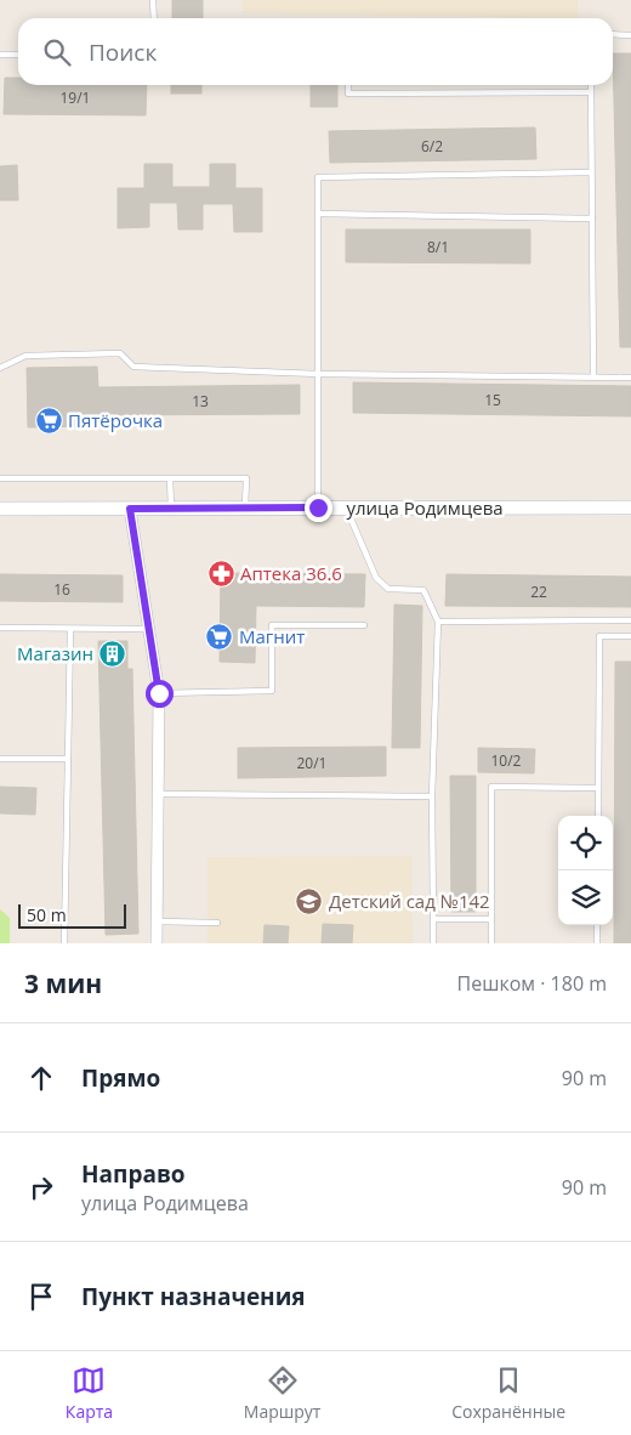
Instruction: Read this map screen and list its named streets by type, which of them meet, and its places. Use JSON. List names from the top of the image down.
{
  "streets": {
    "street": ["улица Родимцева"]
  },
  "places": {
    "supermarket": ["Пятёрочка", "Магнит"],
    "pharmacy": ["Аптека 36.6"],
    "building": ["Магазин"],
    "school or university": ["Детский сад №142"]
  },
  "house_numbers": [
    "19/1",
    "6/2",
    "8/1",
    "15",
    "13",
    "16",
    "22",
    "10/2",
    "20/1"
  ],
  "scale_bar": "50 m",
  "page": {
    "search": "Поиск",
    "scale": "50 m",
    "heading": ["3 мин", "Пешком · 180 m"],
    "list": [
      ["Прямо", "90 m"],
      ["Направо", "улица Родимцева", "90 m"],
      "Пункт назначения"
    ],
    "nav": ["Карта", "Маршрут", "Сохранённые"]
  }
}
